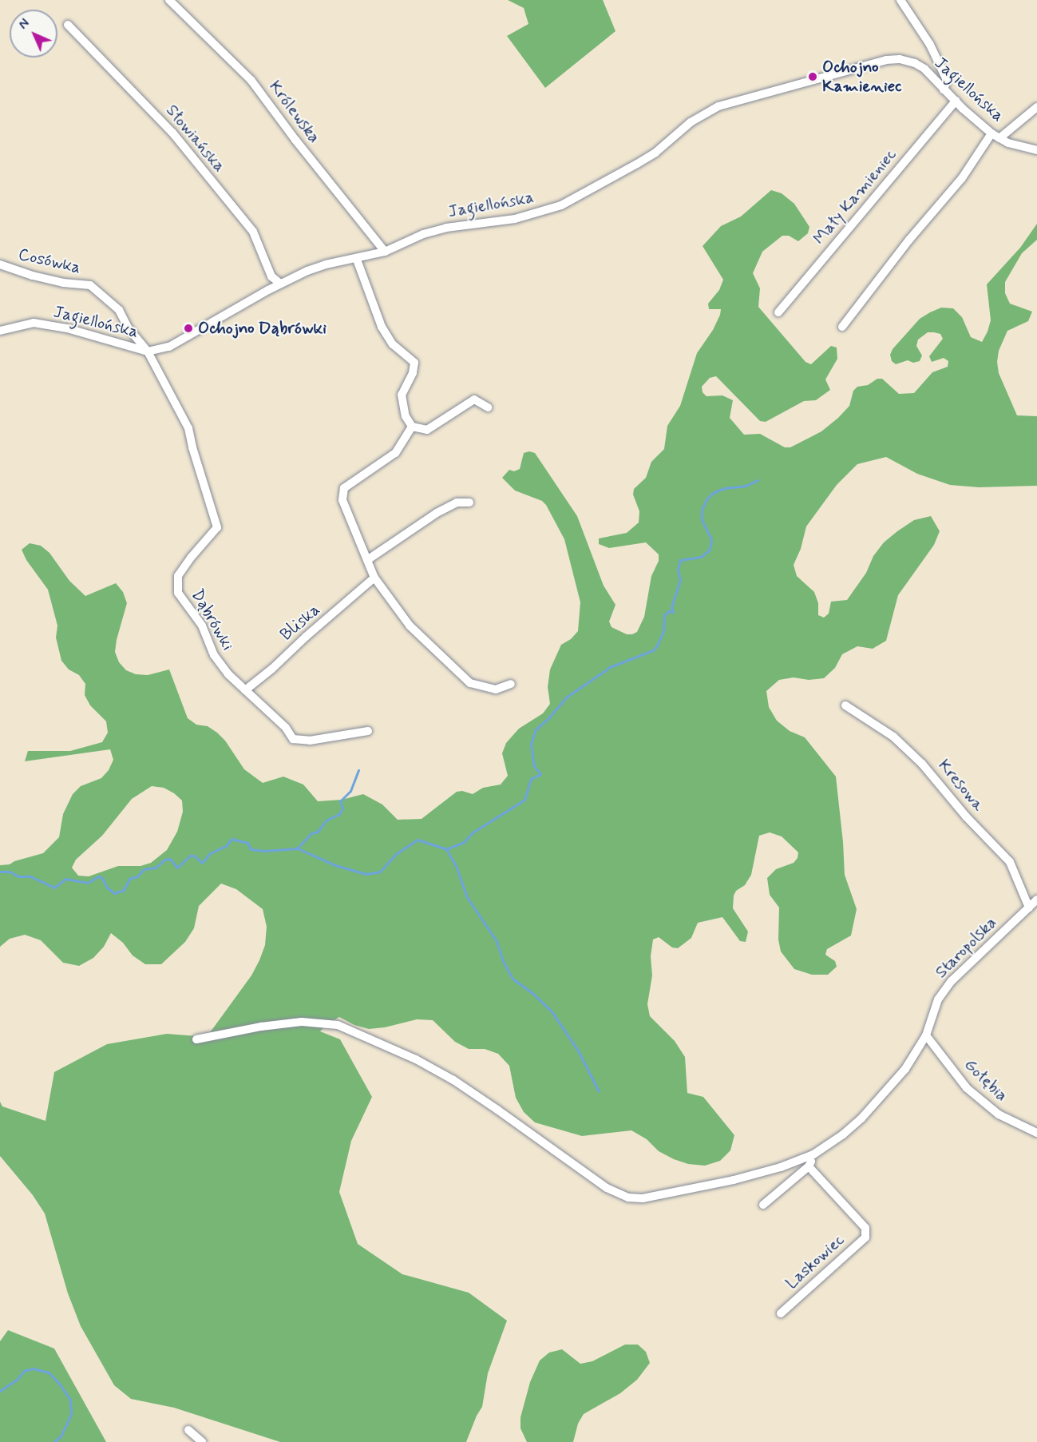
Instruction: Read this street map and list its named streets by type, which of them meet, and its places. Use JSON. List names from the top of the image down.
{
  "streets": {
    "street": [
      "Jagiellońska",
      "Królewska",
      "Słowiańska",
      "Mały Kamieniec",
      "Cosówka",
      "Dąbrówki",
      "Bliska",
      "Kresowa",
      "Staropolska",
      "Gołębia",
      "Laskowiec"
    ]
  },
  "crossings": [
    ["Jagiellońska", "Królewska"],
    ["Jagiellońska", "Słowiańska"],
    ["Jagiellońska", "Mały Kamieniec"],
    ["Jagiellońska", "Cosówka"],
    ["Jagiellońska", "Dąbrówki"],
    ["Cosówka", "Dąbrówki"],
    ["Dąbrówki", "Bliska"],
    ["Kresowa", "Staropolska"],
    ["Staropolska", "Gołębia"]
  ],
  "places": ["Ochojno Kamieniec", "Ochojno Dąbrówki"],
  "north": "top left"
}
